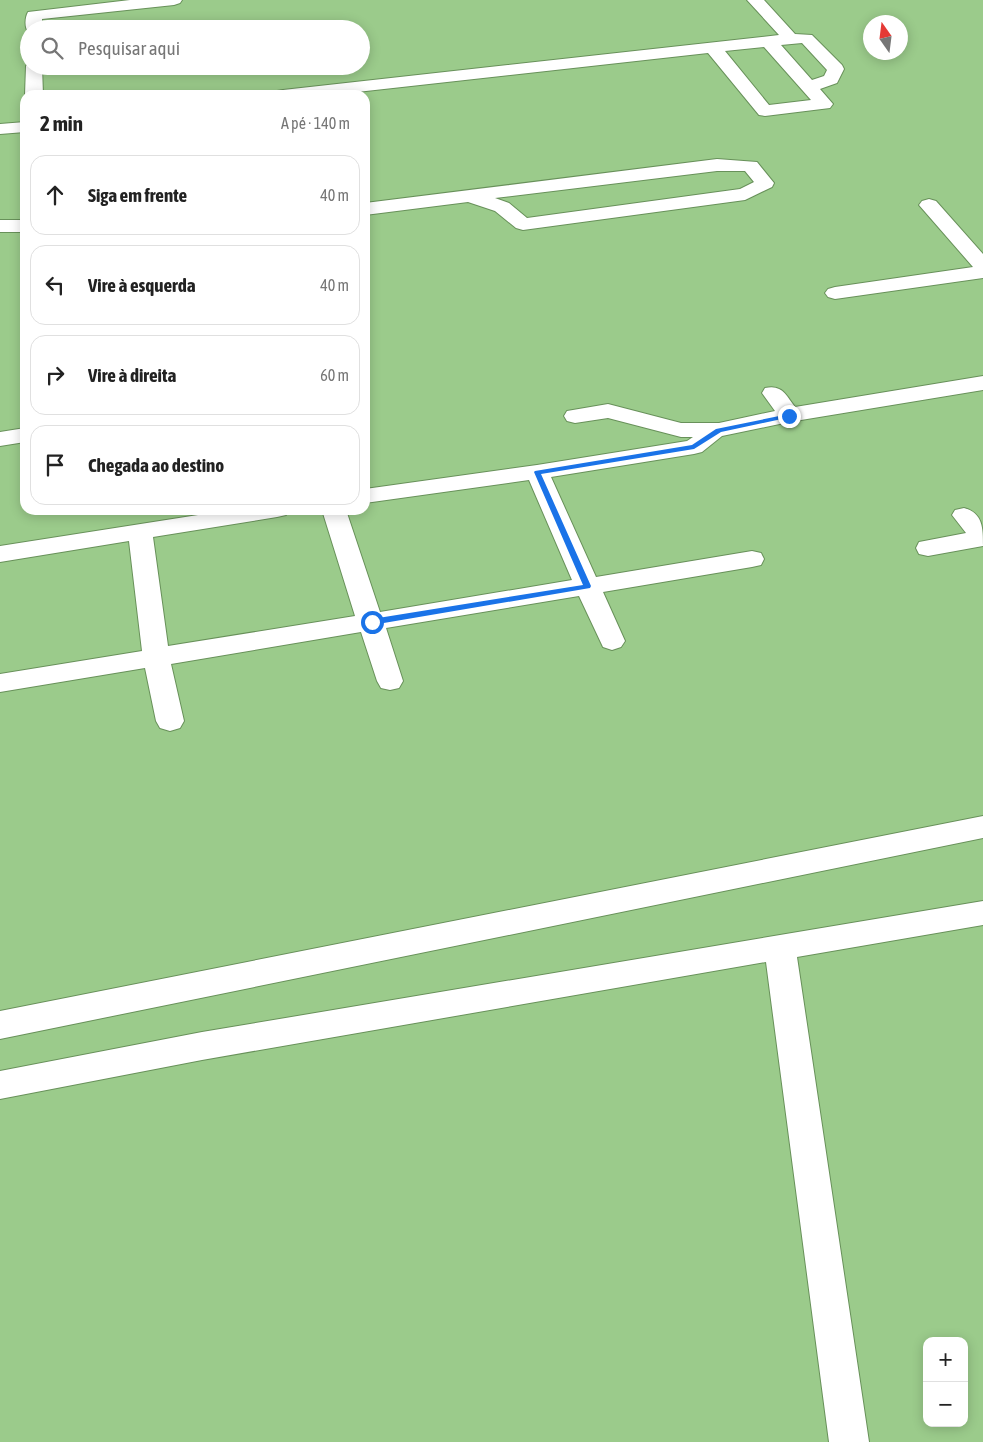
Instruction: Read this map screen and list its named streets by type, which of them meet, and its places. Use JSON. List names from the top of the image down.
{
  "north": "top",
  "page": {
    "search": "Pesquisar aqui",
    "heading": ["2 min", "A pé · 140 m"],
    "list": [
      ["Siga em frente", "40 m"],
      ["Vire à esquerda", "40 m"],
      ["Vire à direita", "60 m"],
      "Chegada ao destino"
    ],
    "map_buttons": ["+", "−"]
  }
}
